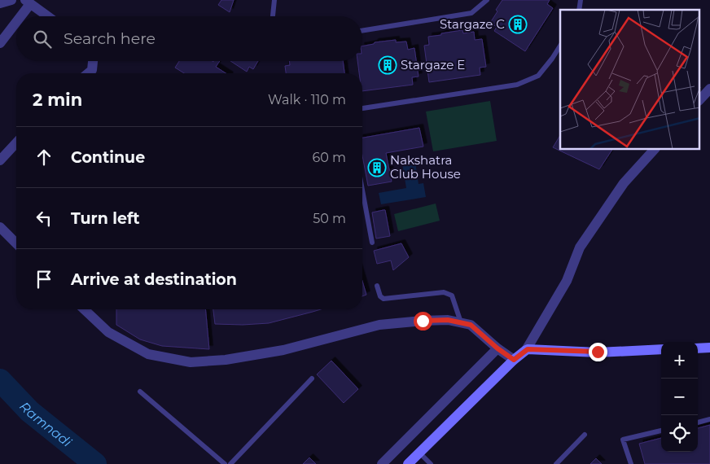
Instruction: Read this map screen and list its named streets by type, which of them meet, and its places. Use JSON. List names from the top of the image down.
{
  "water": ["Ramnadi"],
  "places": {
    "building": ["Stargaze C", "Stargaze E", "Nakshatra Club House"]
  },
  "page": {
    "search": "Search here",
    "heading": ["2 min", "Walk · 110 m"],
    "list": [
      ["Continue", "60 m"],
      ["Turn left", "50 m"],
      "Arrive at destination"
    ],
    "map_buttons": ["+", "−"]
  }
}
